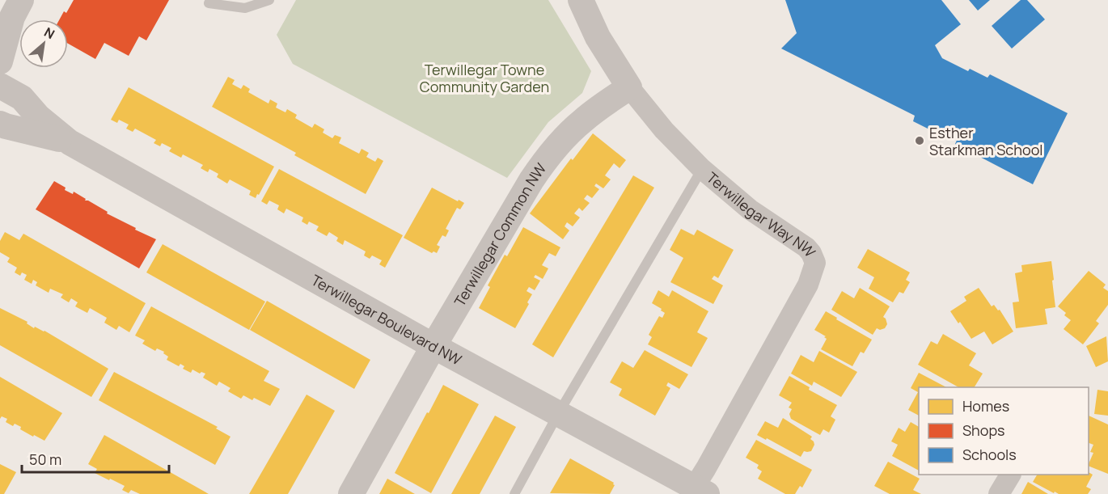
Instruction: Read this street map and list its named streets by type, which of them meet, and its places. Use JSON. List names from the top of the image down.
{
  "streets": {
    "street": ["Terwillegar Way NW", "Terwillegar Common NW", "Terwillegar Boulevard NW"]
  },
  "crossings": [
    ["Terwillegar Way NW", "Terwillegar Common NW"],
    ["Terwillegar Way NW", "Terwillegar Boulevard NW"],
    ["Terwillegar Common NW", "Terwillegar Boulevard NW"]
  ],
  "parks": ["Terwillegar Towne Community Garden"],
  "places": ["Esther Starkman School"],
  "legend": ["Homes", "Shops", "Schools"],
  "scale_bar": "50 m",
  "north": "top right"
}
